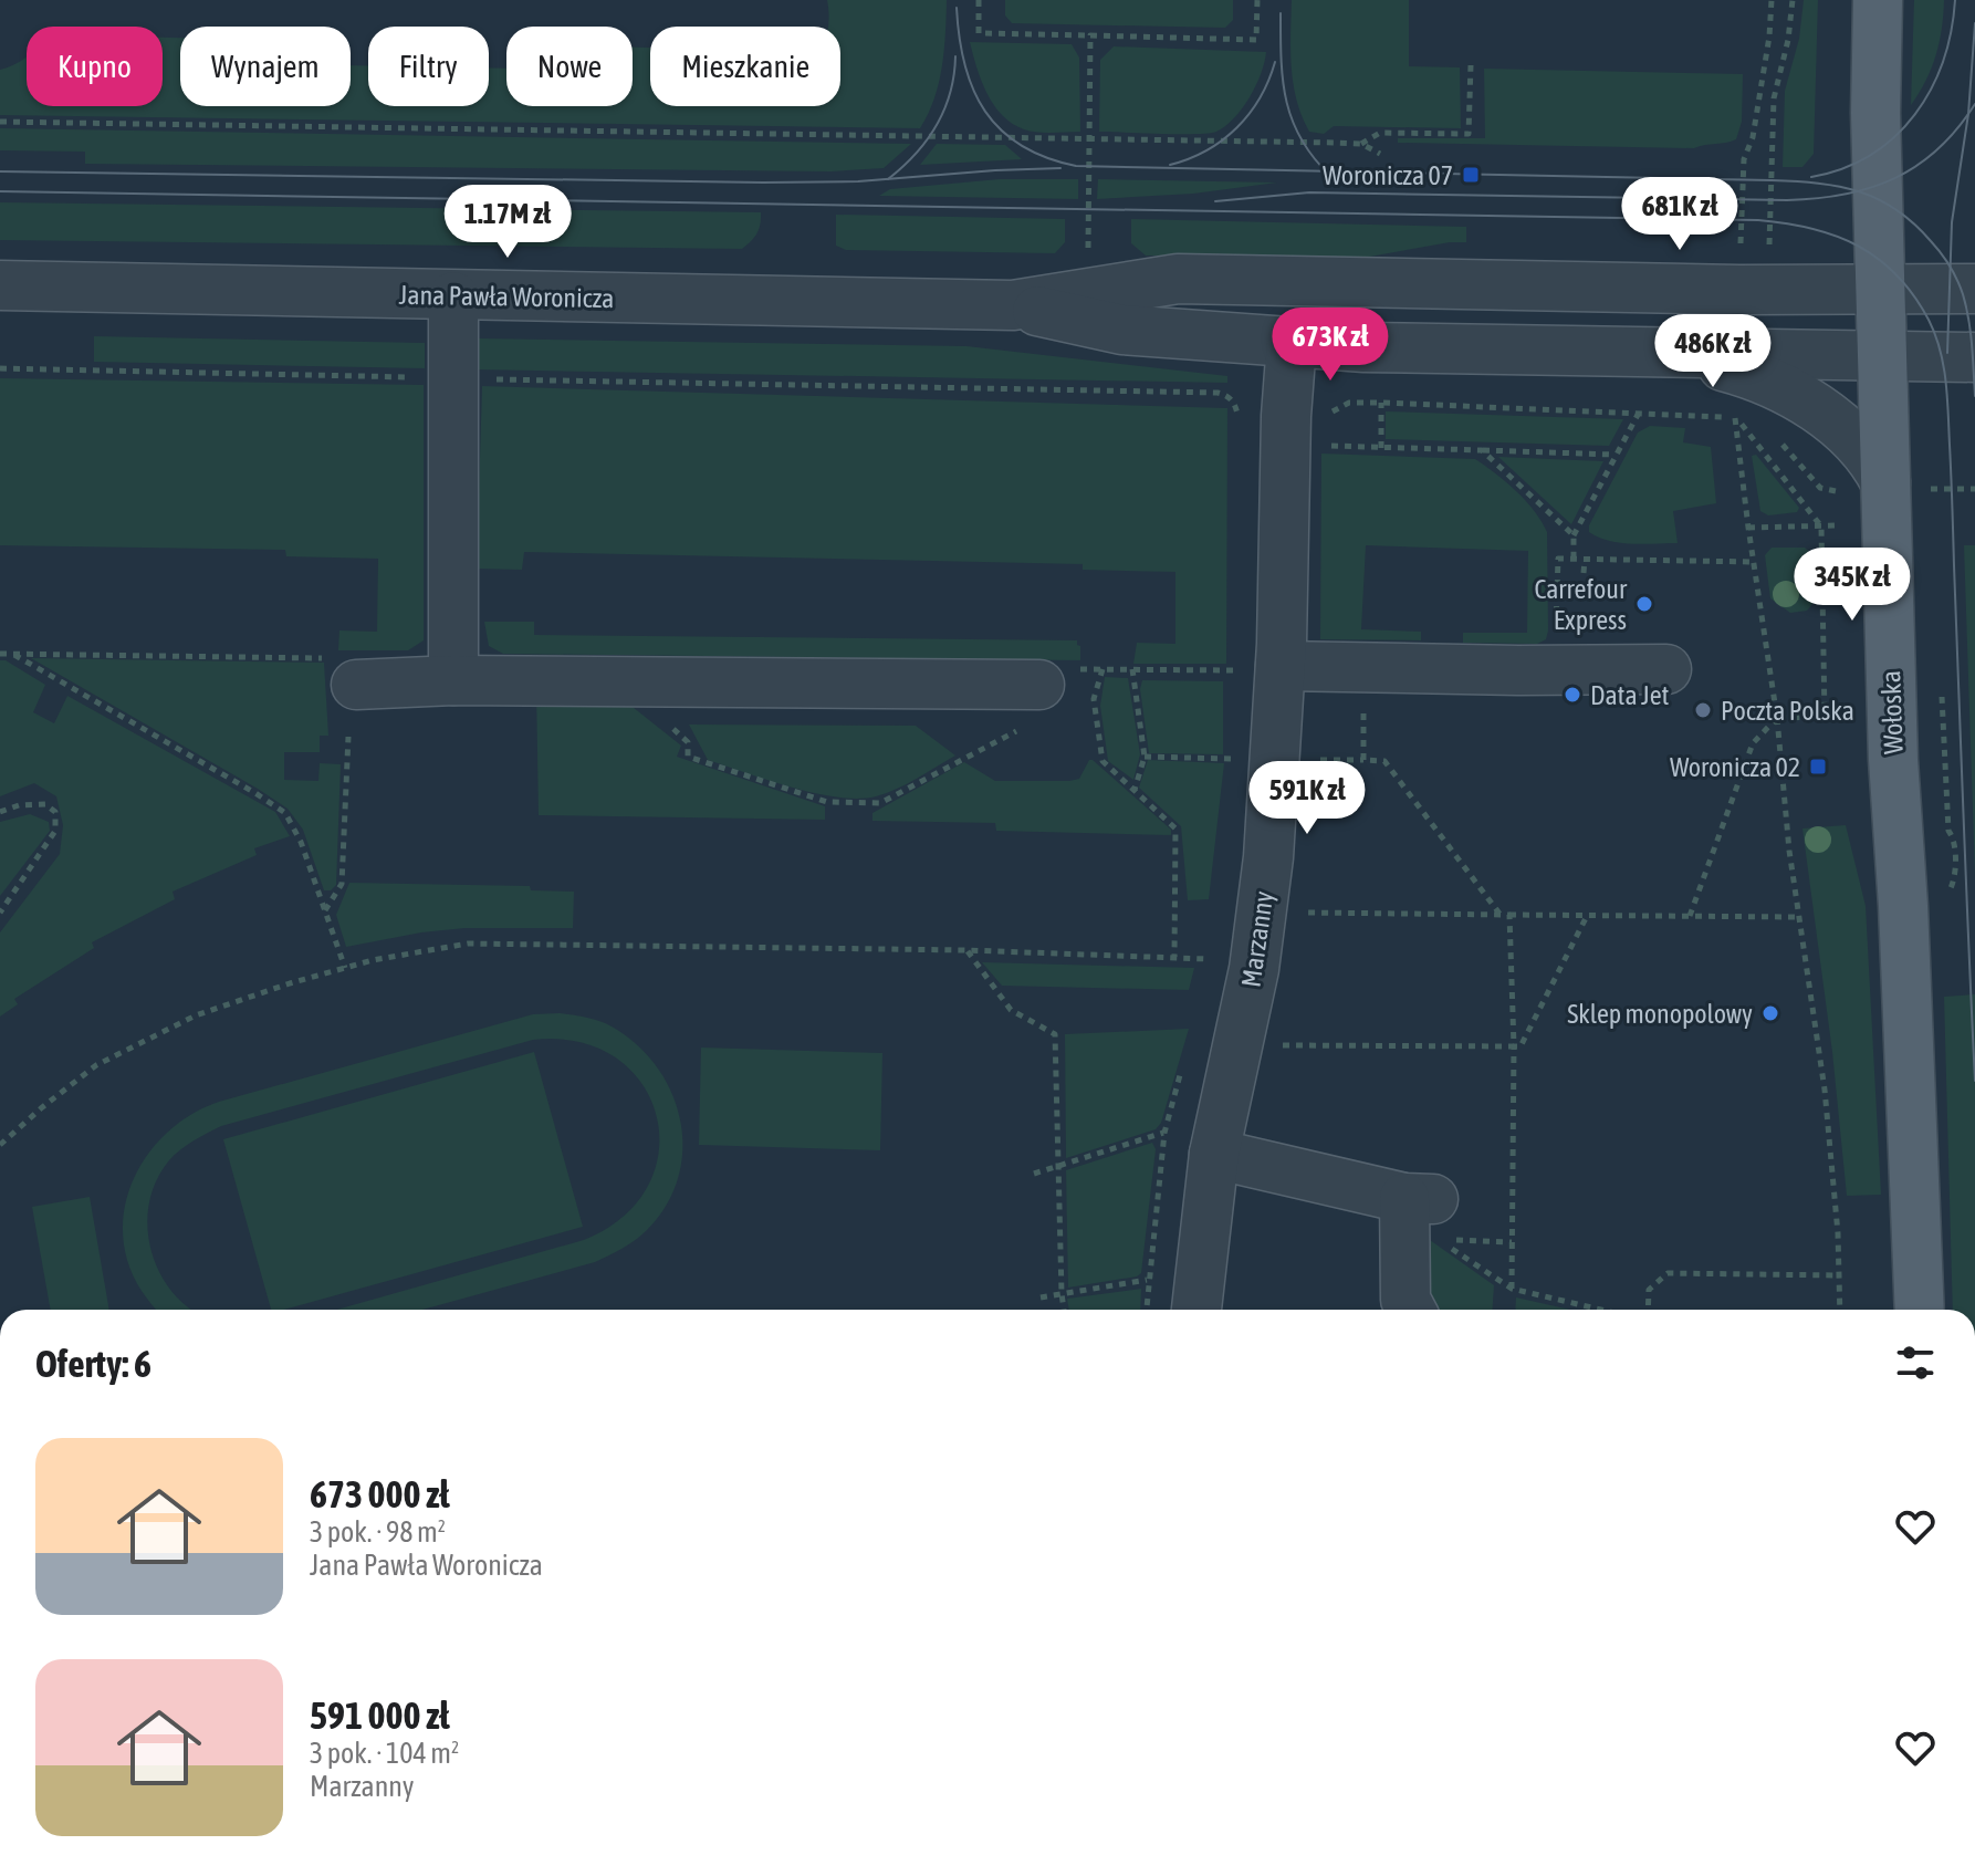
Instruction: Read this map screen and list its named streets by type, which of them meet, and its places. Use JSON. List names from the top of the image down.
{
  "streets": {
    "main road": ["Wołoska"],
    "street": ["Jana Pawła Woronicza", "Marzanny"]
  },
  "crossings": [
    ["Jana Pawła Woronicza", "Wołoska"],
    ["Jana Pawła Woronicza", "Marzanny"]
  ],
  "places": {
    "transit": ["Woronicza 07", "Woronicza 02"],
    "other": [
      "Carrefour Express",
      "Data Jet",
      "Poczta Polska",
      "Sklep monopolowy"
    ]
  },
  "page": {
    "chip": [
      "Kupno",
      "Wynajem",
      "Filtry",
      "Nowe",
      "Mieszkanie"
    ],
    "price": [
      "681K zł",
      "1.17M zł",
      "673K zł",
      "486K zł",
      "345K zł",
      "591K zł"
    ],
    "heading": "Oferty: 6",
    "list": [
      {
        "name": "673 000 zł",
        "note": "3 pok. · 98 m² · Jana Pawła Woronicza"
      },
      {
        "name": "591 000 zł",
        "note": "3 pok. · 104 m² · Marzanny"
      }
    ]
  }
}
